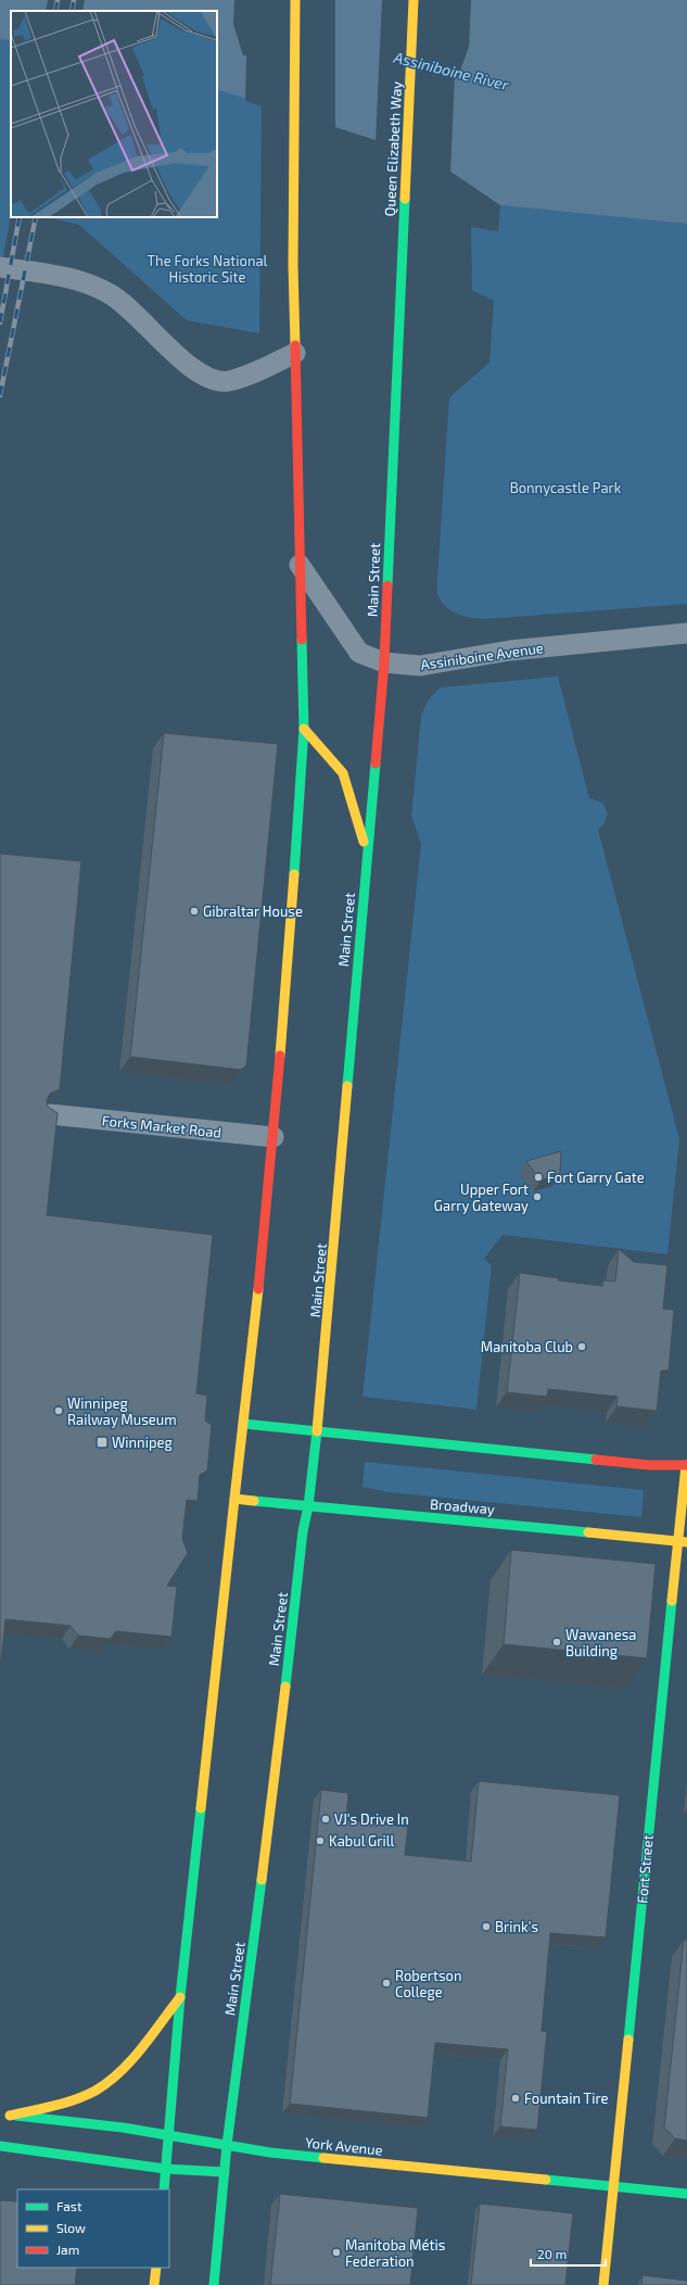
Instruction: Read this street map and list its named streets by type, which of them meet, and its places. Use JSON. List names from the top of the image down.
{
  "streets": {
    "main road": [
      "Queen Elizabeth Way",
      "Main Street",
      "Broadway",
      "Fort Street",
      "York Avenue"
    ],
    "street": ["Assiniboine Avenue", "Forks Market Road"]
  },
  "crossings": [
    ["Queen Elizabeth Way", "Main Street"],
    ["Main Street", "Assiniboine Avenue"],
    ["Main Street", "Broadway"],
    ["Main Street", "York Avenue"],
    ["Broadway", "Fort Street"],
    ["Fort Street", "York Avenue"]
  ],
  "water": ["Assiniboine River"],
  "parks": ["The Forks National Historic Site", "Bonnycastle Park"],
  "places": {
    "other": [
      "Gibraltar House",
      "Fort Garry Gate",
      "Upper Fort Garry Gateway",
      "Manitoba Club",
      "Winnipeg Railway Museum",
      "Wawanesa Building",
      "VJ's Drive In",
      "Kabul Grill",
      "Brink's",
      "Robertson College",
      "Fountain Tire",
      "Manitoba Métis Federation"
    ],
    "transit": ["Winnipeg"]
  },
  "legend": ["Fast", "Slow", "Jam"],
  "scale_bar": "20 m"
}
